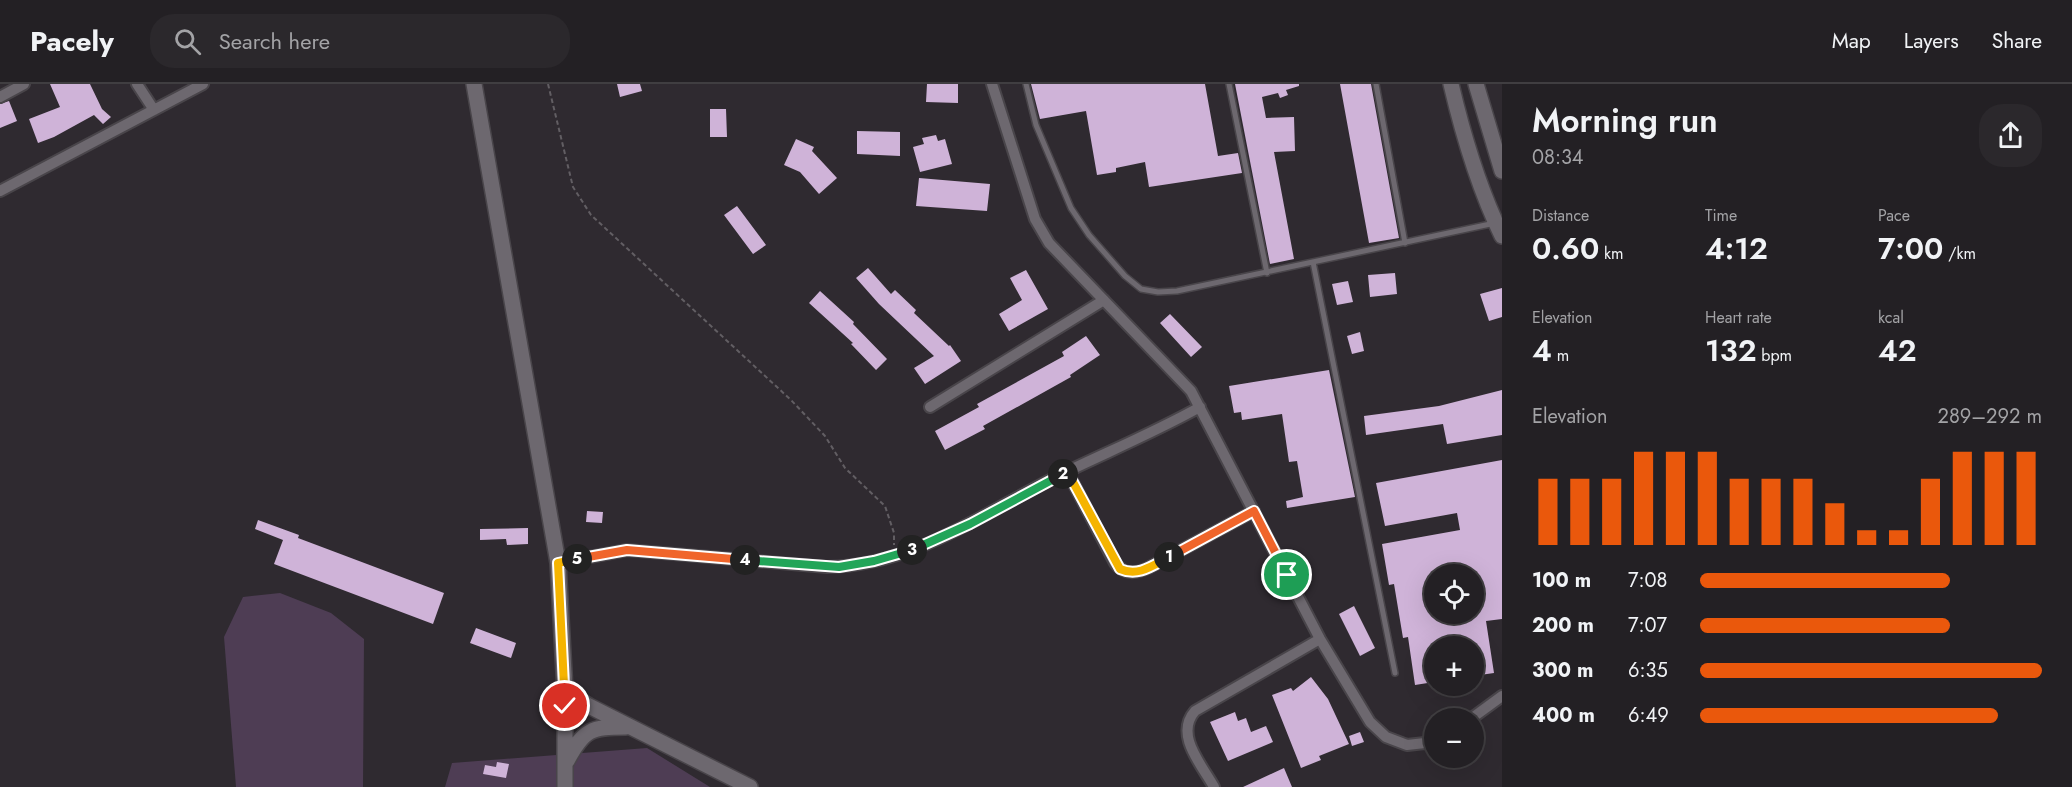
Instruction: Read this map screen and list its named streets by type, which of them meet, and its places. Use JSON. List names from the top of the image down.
{
  "page": {
    "header": "Pacely",
    "search": "Search here",
    "nav": ["Map", "Layers", "Share"],
    "heading": ["Morning run", "08:34"],
    "stats": [
      ["Distance", "0.60 km"],
      ["Time", "4:12"],
      ["Pace", "7:00 /km"],
      ["Elevation", "4 m"],
      ["Heart rate", "132 bpm"],
      ["kcal", "42"]
    ],
    "chart": ["Elevation", "289–292 m"],
    "pins": [
      "2",
      "3",
      "1",
      "5",
      "4"
    ],
    "list": [
      {
        "name": "100 m",
        "note": "7:08"
      },
      {
        "name": "200 m",
        "note": "7:07"
      },
      {
        "name": "300 m",
        "note": "6:35"
      },
      {
        "name": "400 m",
        "note": "6:49"
      }
    ],
    "map_buttons": ["+", "−"]
  }
}
